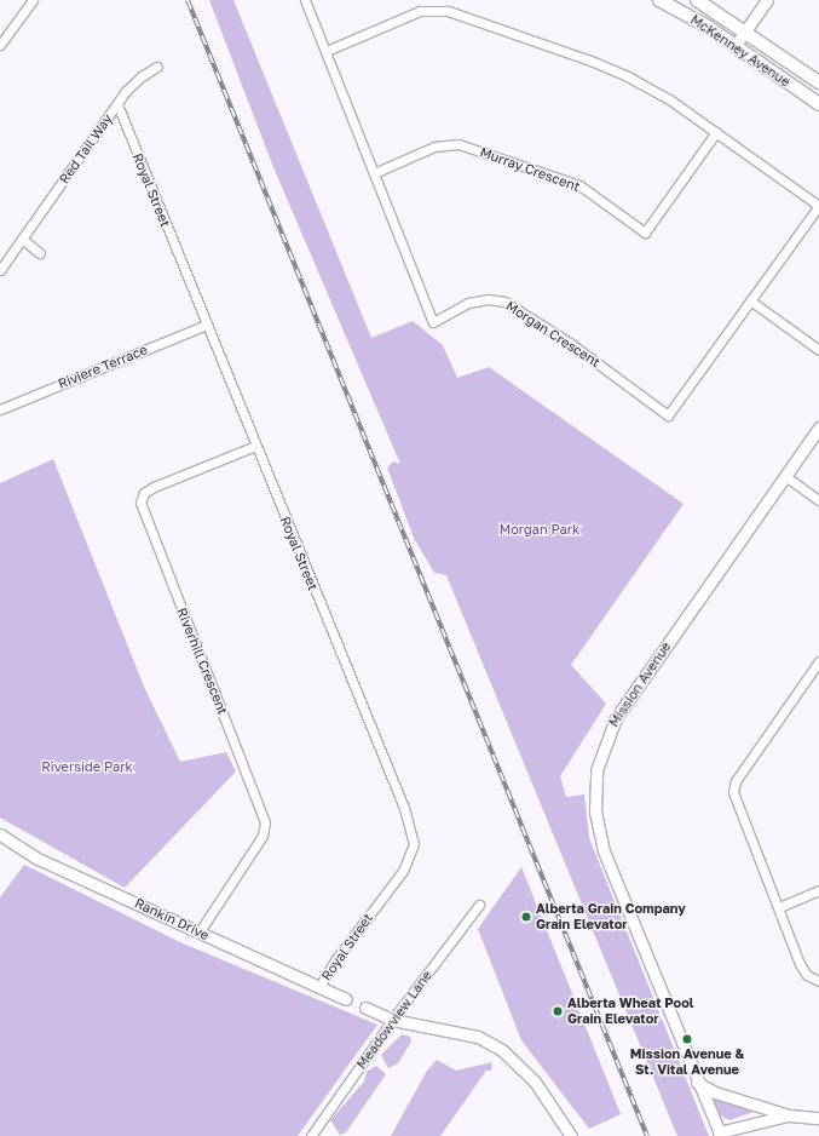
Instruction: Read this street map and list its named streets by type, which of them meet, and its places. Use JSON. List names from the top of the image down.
{
  "streets": {
    "main road": ["McKenney Avenue"],
    "street": [
      "Red Tail Way",
      "Murray Crescent",
      "Royal Street",
      "Morgan Crescent",
      "Riviere Terrace",
      "Riverhill Crescent",
      "Mission Avenue",
      "Rankin Drive",
      "Meadowview Lane"
    ]
  },
  "crossings": [
    ["Red Tail Way", "Royal Street"],
    ["Murray Crescent", "Morgan Crescent"],
    ["Royal Street", "Riviere Terrace"],
    ["Royal Street", "Riverhill Crescent"],
    ["Royal Street", "Rankin Drive"],
    ["Riverhill Crescent", "Rankin Drive"]
  ],
  "parks": ["Morgan Park", "Riverside Park"],
  "places": ["Alberta Grain Company Grain Elevator", "Alberta Wheat Pool Grain Elevator", "Mission Avenue & St. Vital Avenue"]
}
